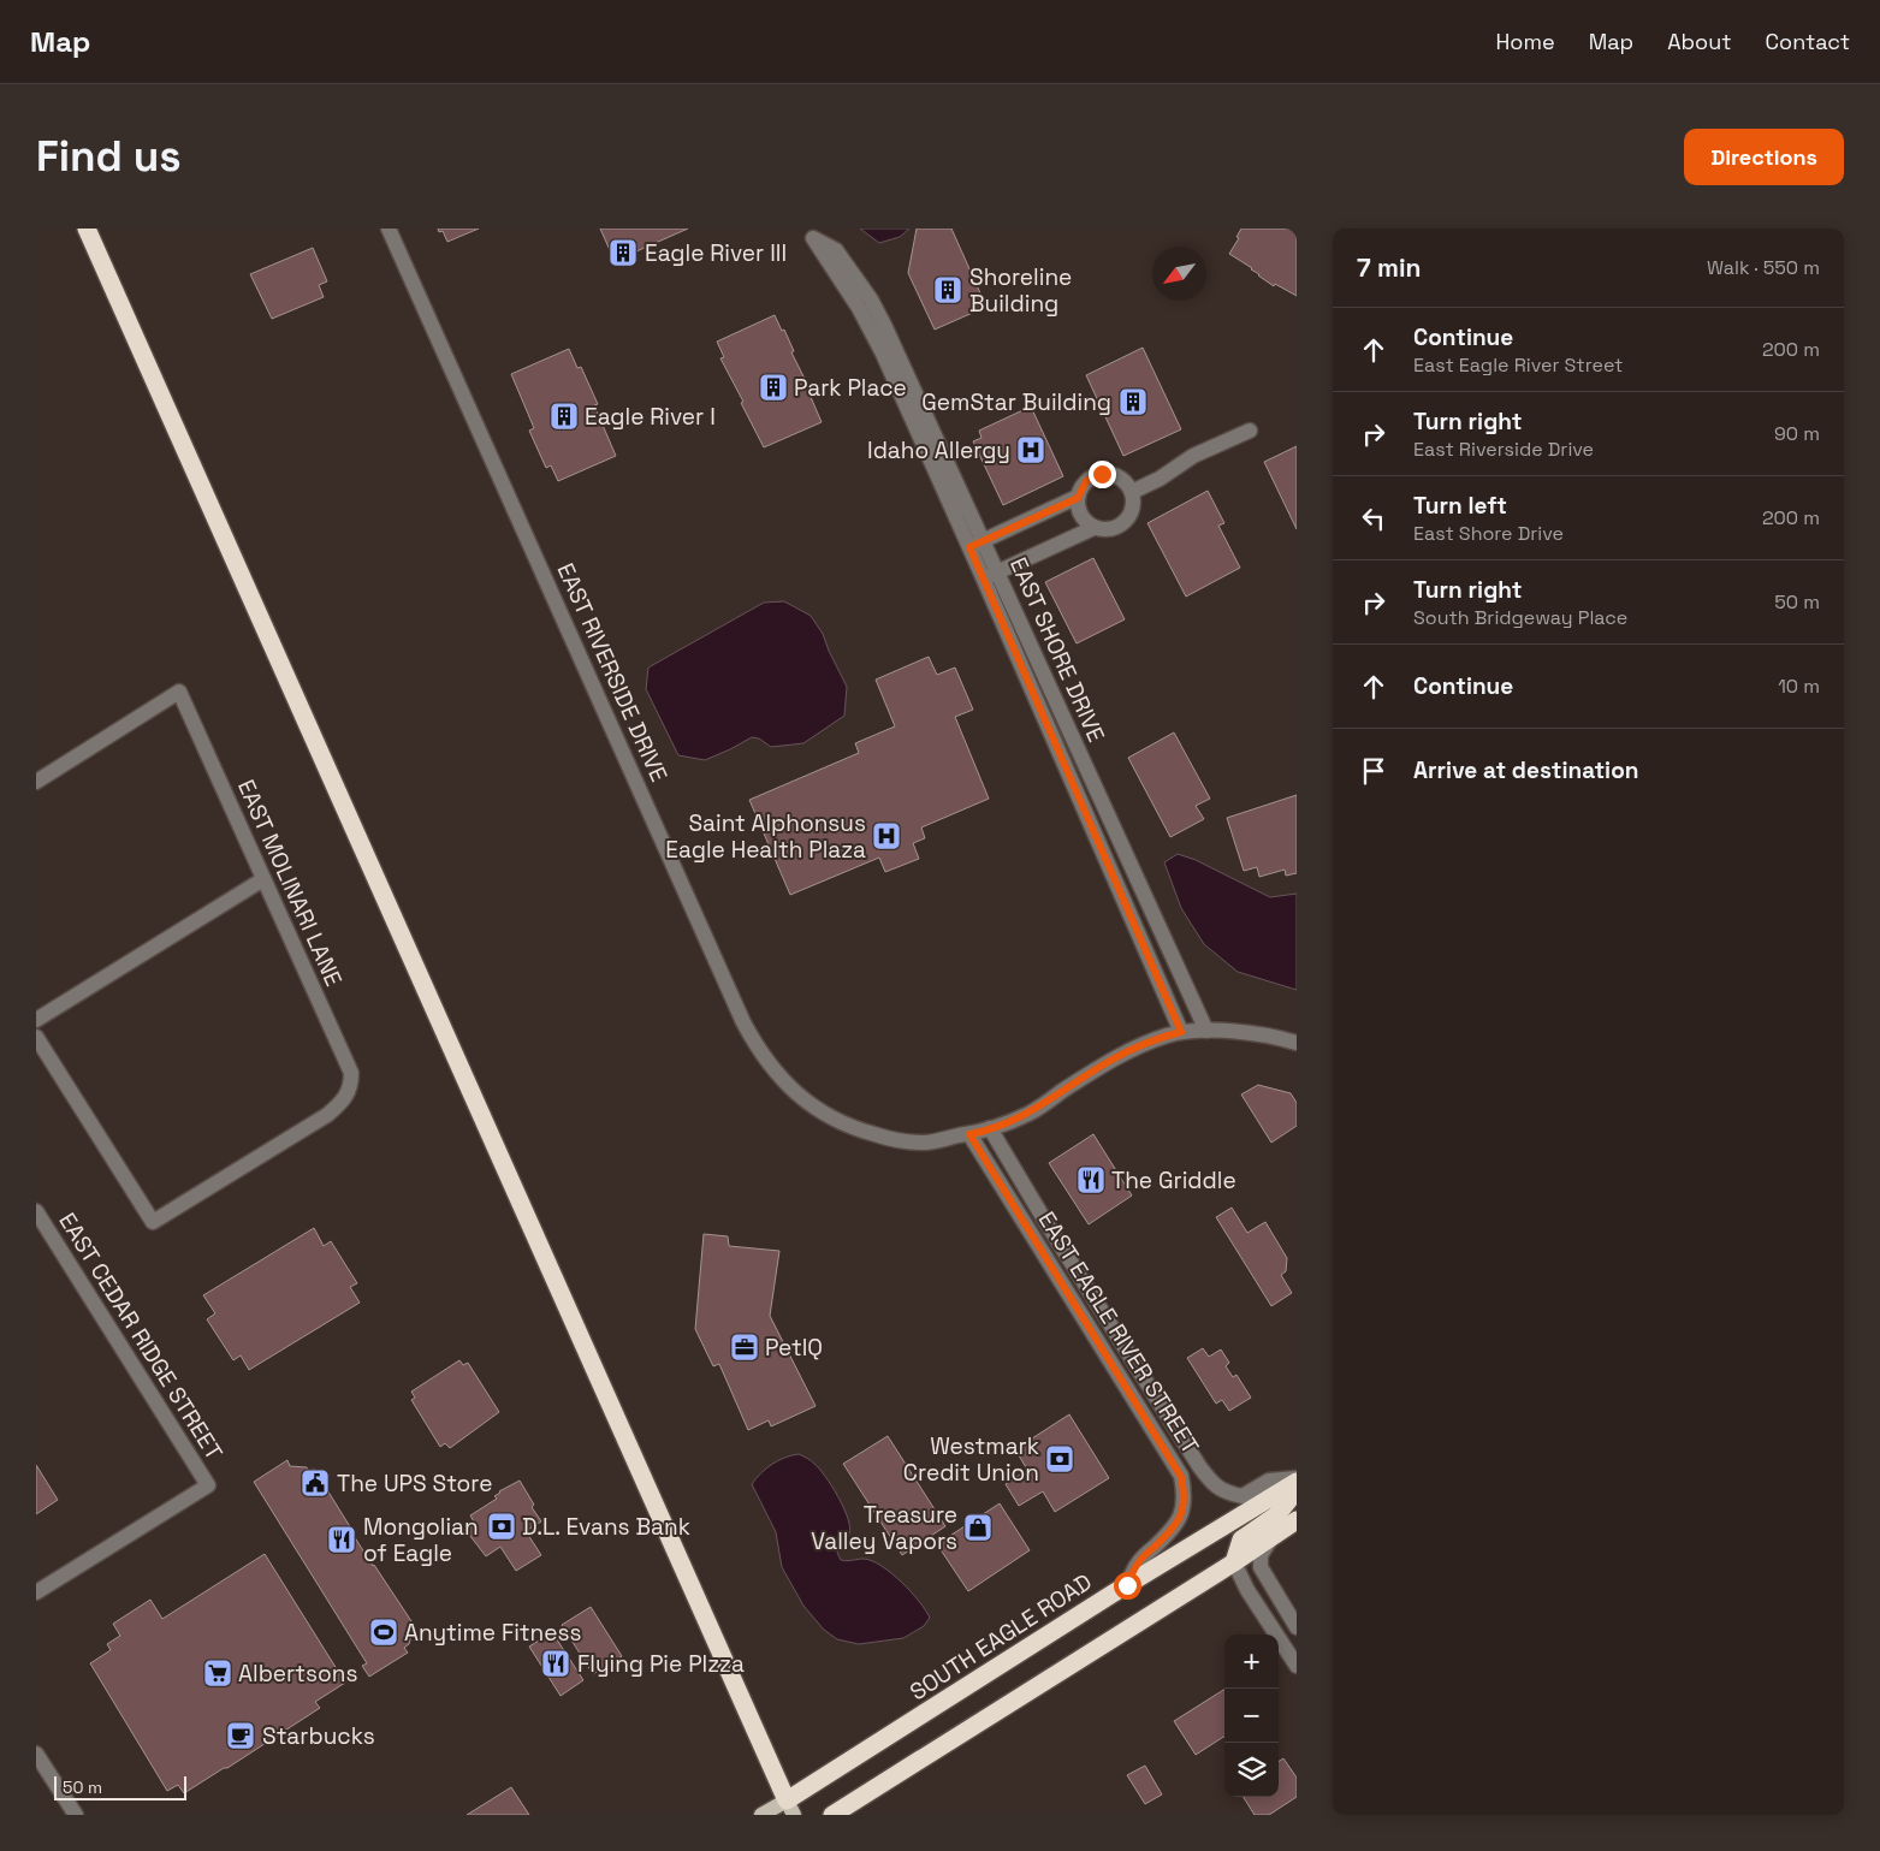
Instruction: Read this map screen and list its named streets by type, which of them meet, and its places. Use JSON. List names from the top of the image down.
{
  "streets": {
    "highway": ["SOUTH EAGLE ROAD"],
    "street": [
      "EAST SHORE DRIVE",
      "EAST RIVERSIDE DRIVE",
      "EAST MOLINARI LANE",
      "EAST EAGLE RIVER STREET",
      "EAST CEDAR RIDGE STREET"
    ]
  },
  "crossings": [
    ["EAST SHORE DRIVE", "EAST RIVERSIDE DRIVE"],
    ["EAST RIVERSIDE DRIVE", "EAST EAGLE RIVER STREET"],
    ["EAST EAGLE RIVER STREET", "SOUTH EAGLE ROAD"]
  ],
  "places": {
    "building": [
      "Eagle River III",
      "Shoreline Building",
      "Park Place",
      "GemStar Building",
      "Eagle River I"
    ],
    "hospital": ["Idaho Allergy", "Saint Alphonsus Eagle Health Plaza"],
    "restaurant": ["The Griddle", "Mongolian of Eagle", "Flying Pie PIzza"],
    "office": ["PetIQ"],
    "bank": ["Westmark Credit Union", "D.L. Evans Bank"],
    "public building": ["The UPS Store"],
    "shop": ["Treasure Valley Vapors"],
    "sports": ["Anytime Fitness"],
    "supermarket": ["Albertsons"],
    "cafe": ["Starbucks"]
  },
  "scale_bar": "50 m",
  "north": "bottom left",
  "page": {
    "header": "Map",
    "nav": [
      "Home",
      "Map",
      "About",
      "Contact"
    ],
    "buttons": "Directions",
    "title": "Find us",
    "heading": ["7 min", "Walk · 550 m"],
    "list": [
      ["Continue", "East Eagle River Street", "200 m"],
      ["Turn right", "East Riverside Drive", "90 m"],
      ["Turn left", "East Shore Drive", "200 m"],
      ["Turn right", "South Bridgeway Place", "50 m"],
      ["Continue", "10 m"],
      "Arrive at destination"
    ],
    "map_buttons": ["+", "−"],
    "scale": "50 m"
  }
}
